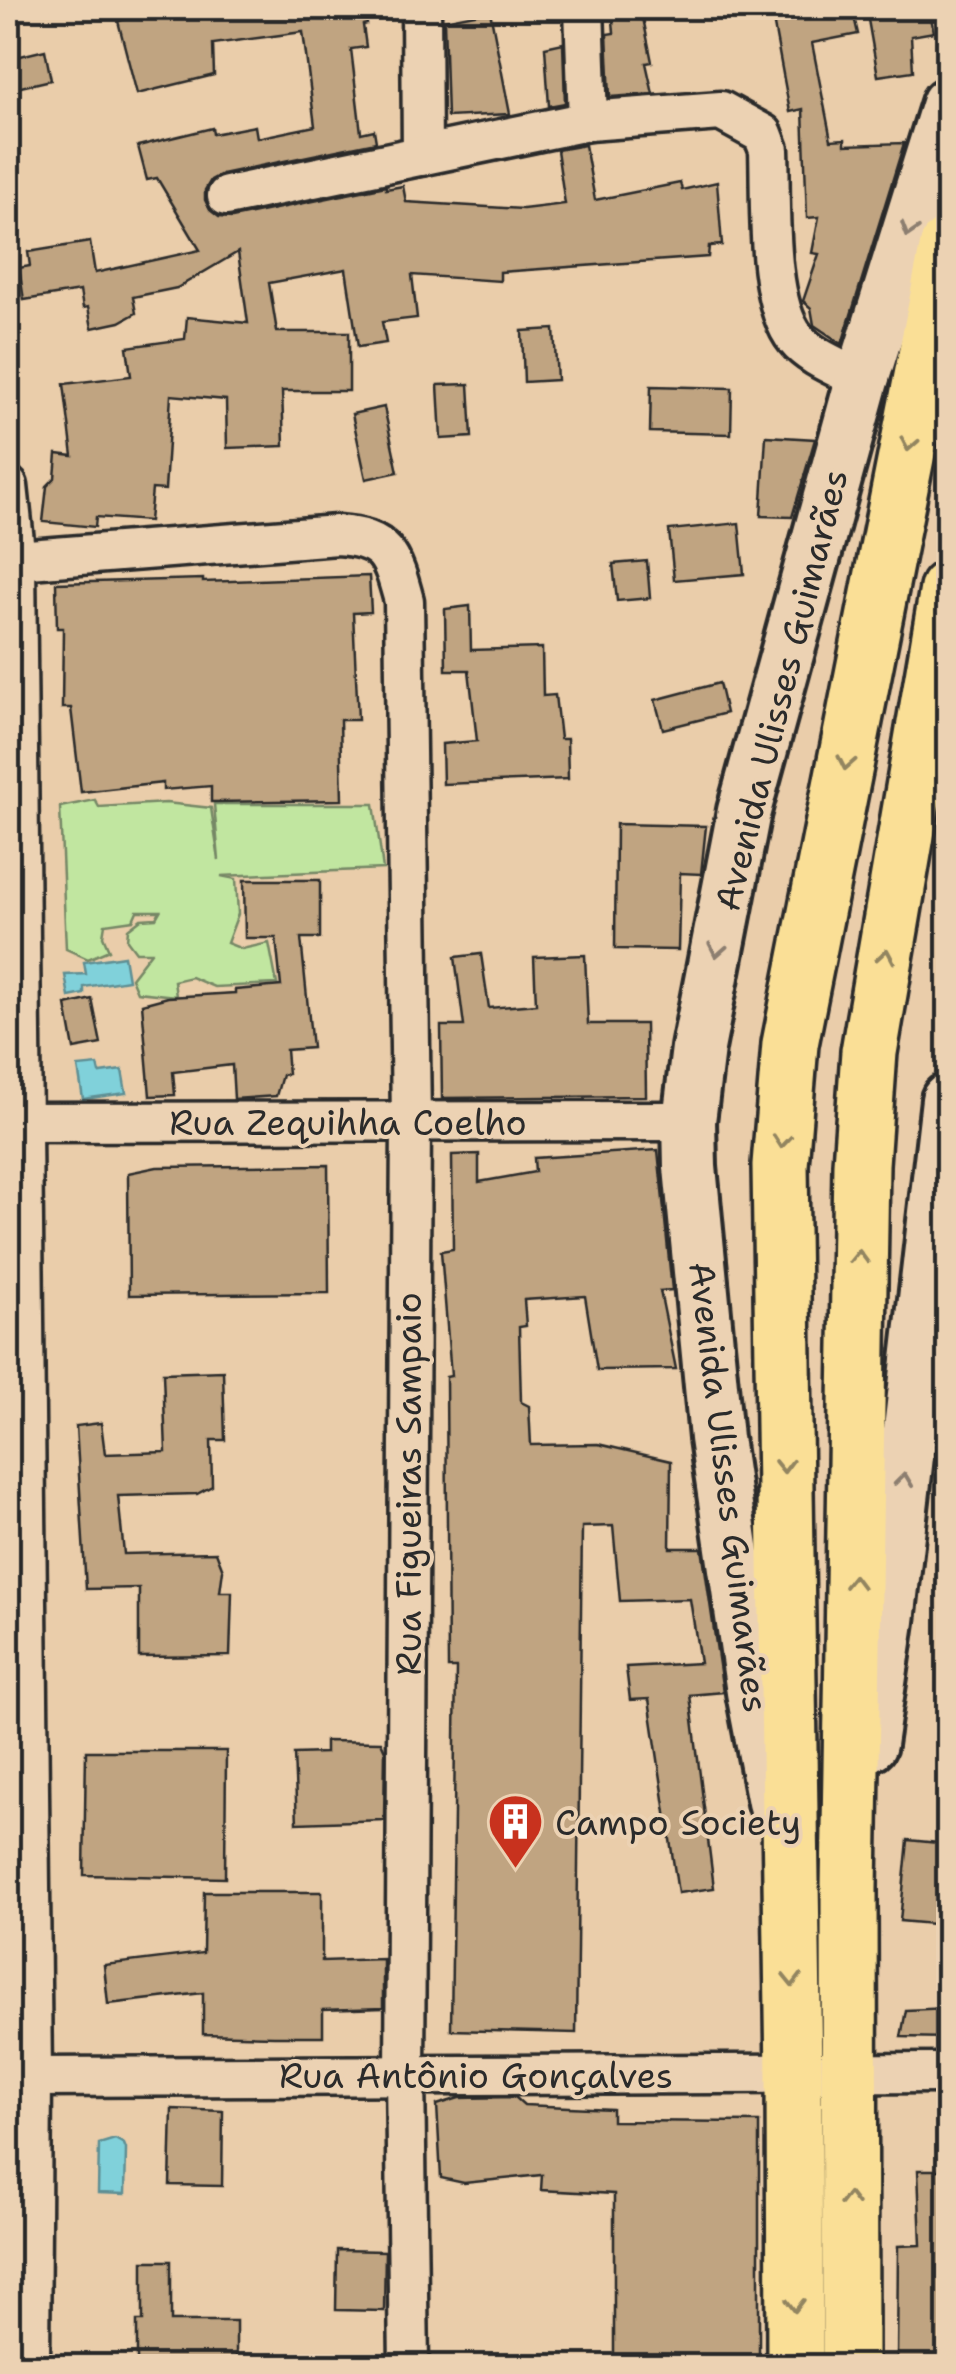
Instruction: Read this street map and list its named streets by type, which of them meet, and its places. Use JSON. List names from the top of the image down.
{
  "streets": {
    "main road": ["Avenida Ulisses Guimarães"],
    "street": ["Rua Zequihha Coelho", "Rua Figueiras Sampaio", "Rua Antônio Gonçalves"]
  },
  "crossings": [
    ["Avenida Ulisses Guimarães", "Rua Zequihha Coelho"],
    ["Avenida Ulisses Guimarães", "Rua Antônio Gonçalves"],
    ["Rua Zequihha Coelho", "Rua Figueiras Sampaio"],
    ["Rua Figueiras Sampaio", "Rua Antônio Gonçalves"]
  ],
  "places": {
    "building": ["Campo Society"]
  }
}
